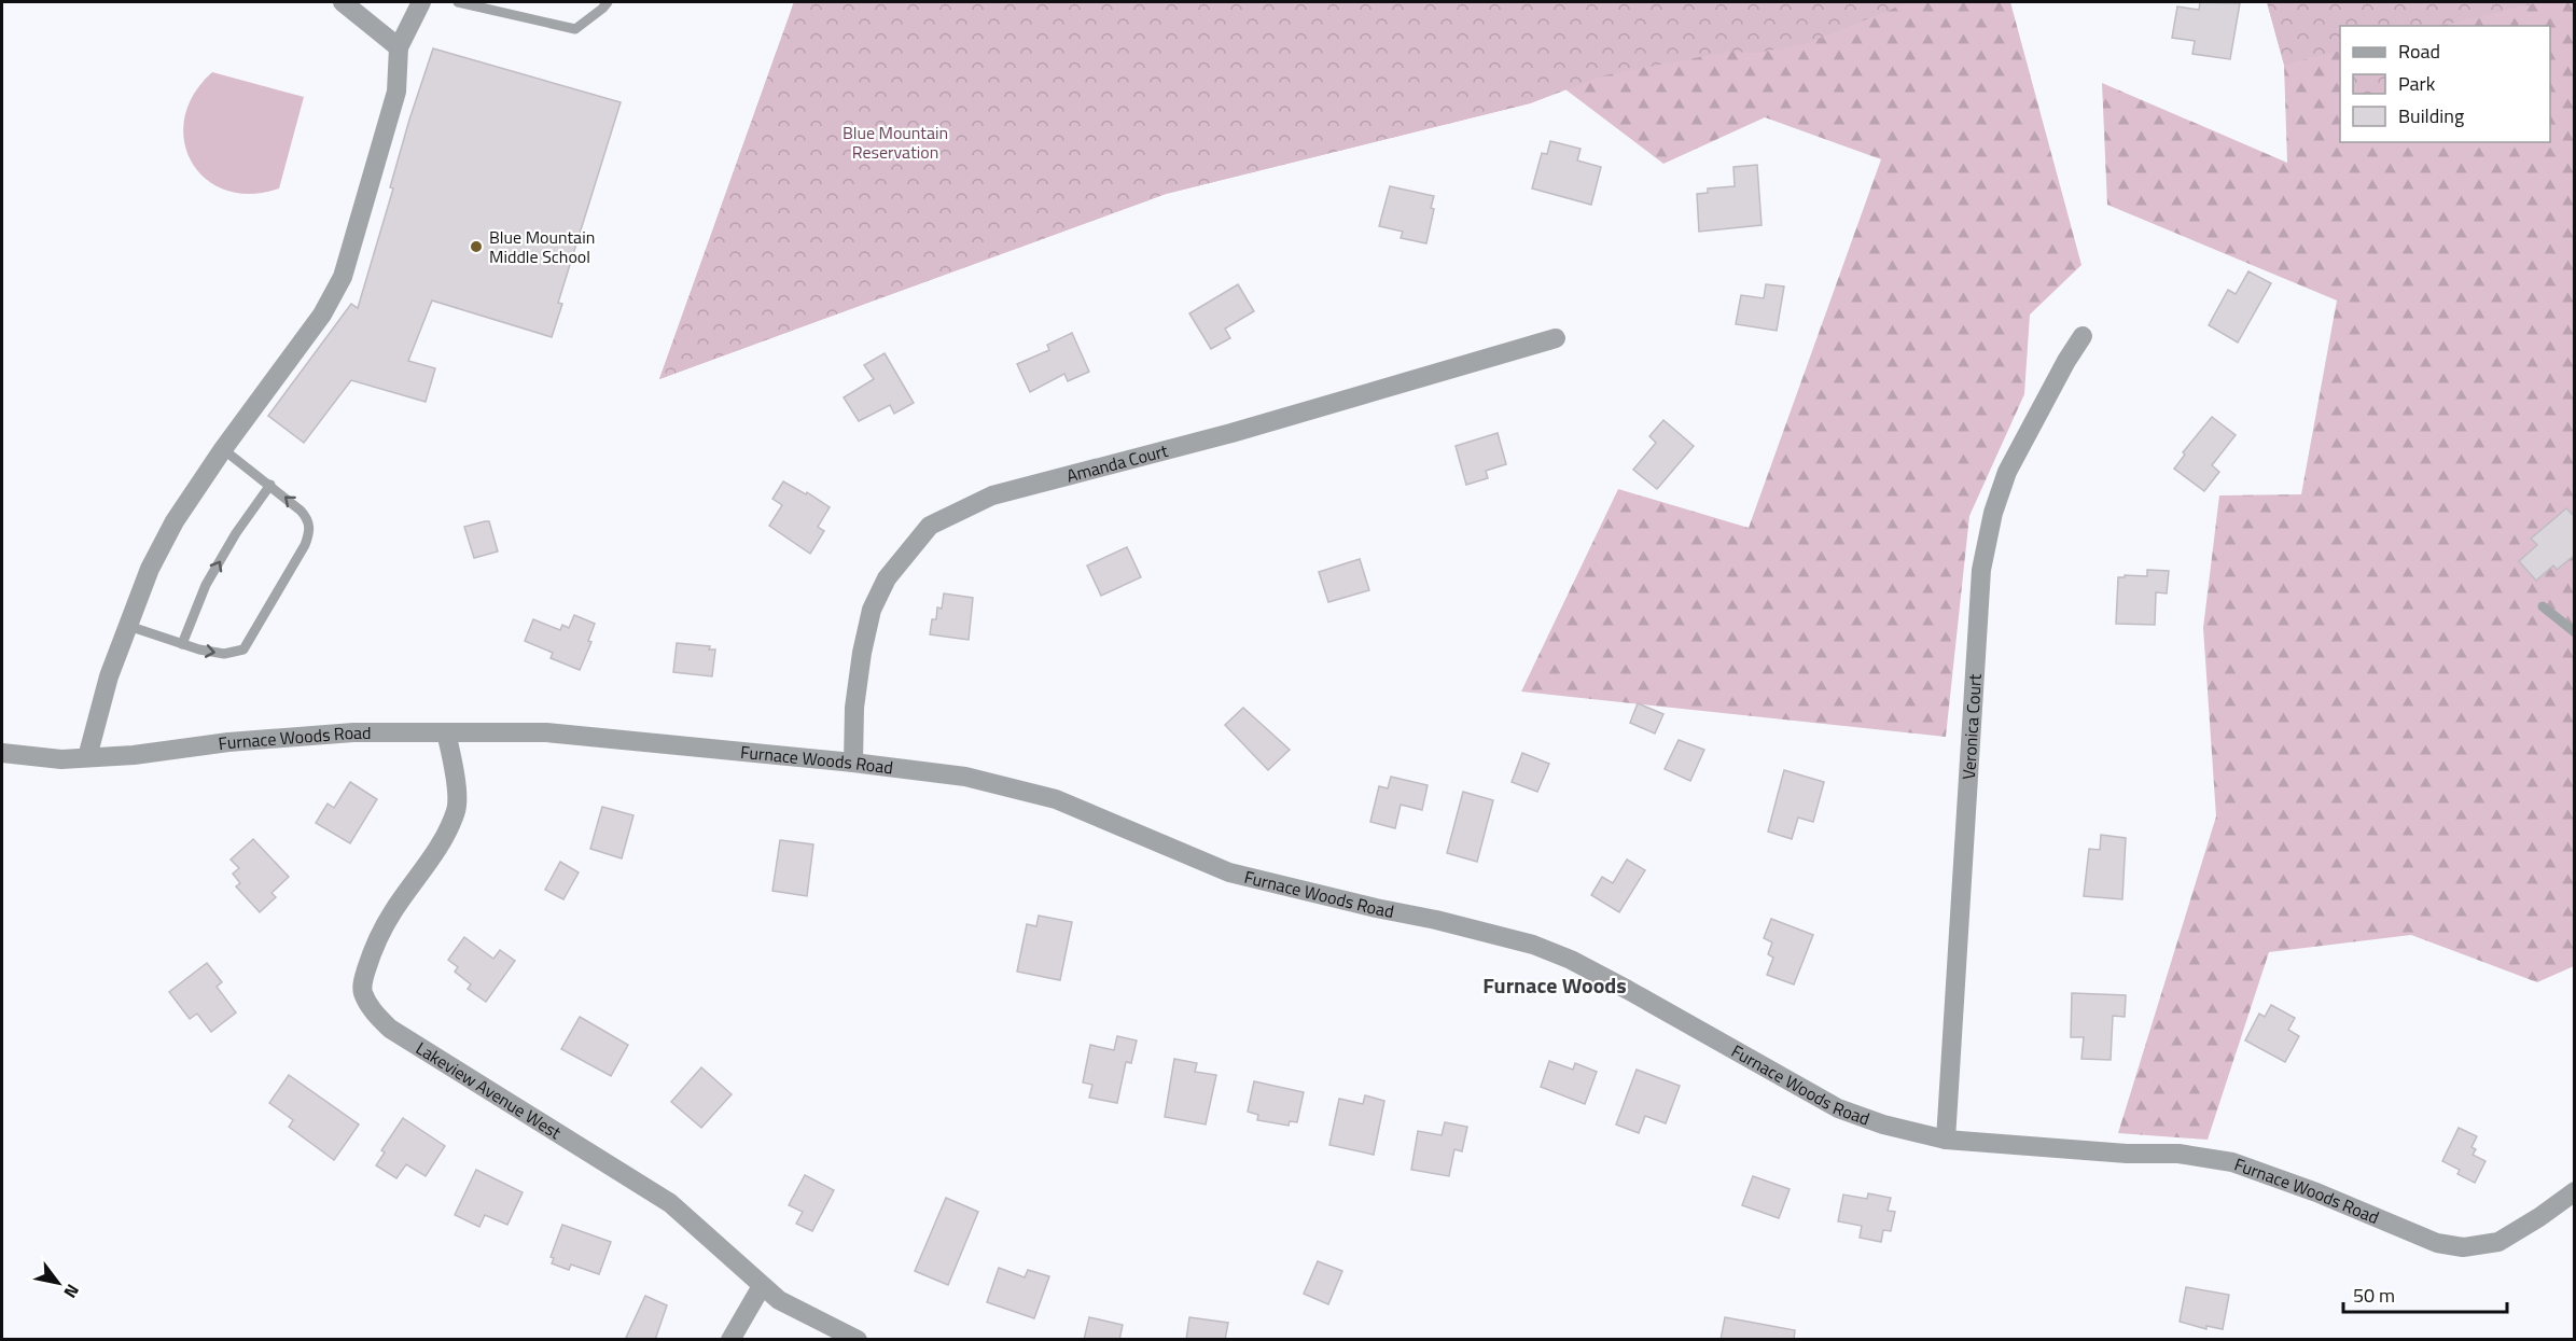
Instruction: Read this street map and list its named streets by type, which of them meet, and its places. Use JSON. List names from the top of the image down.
{
  "streets": {
    "street": [
      "Amanda Court",
      "Veronica Court",
      "Furnace Woods Road",
      "Lakeview Avenue West"
    ]
  },
  "crossings": [
    ["Amanda Court", "Furnace Woods Road"],
    ["Veronica Court", "Furnace Woods Road"],
    ["Furnace Woods Road", "Lakeview Avenue West"]
  ],
  "districts": ["Furnace Woods"],
  "parks": ["Blue Mountain Reservation"],
  "places": ["Blue Mountain Middle School"],
  "legend": ["Road", "Park", "Building"],
  "scale_bar": "50 m",
  "north": "bottom right"
}
